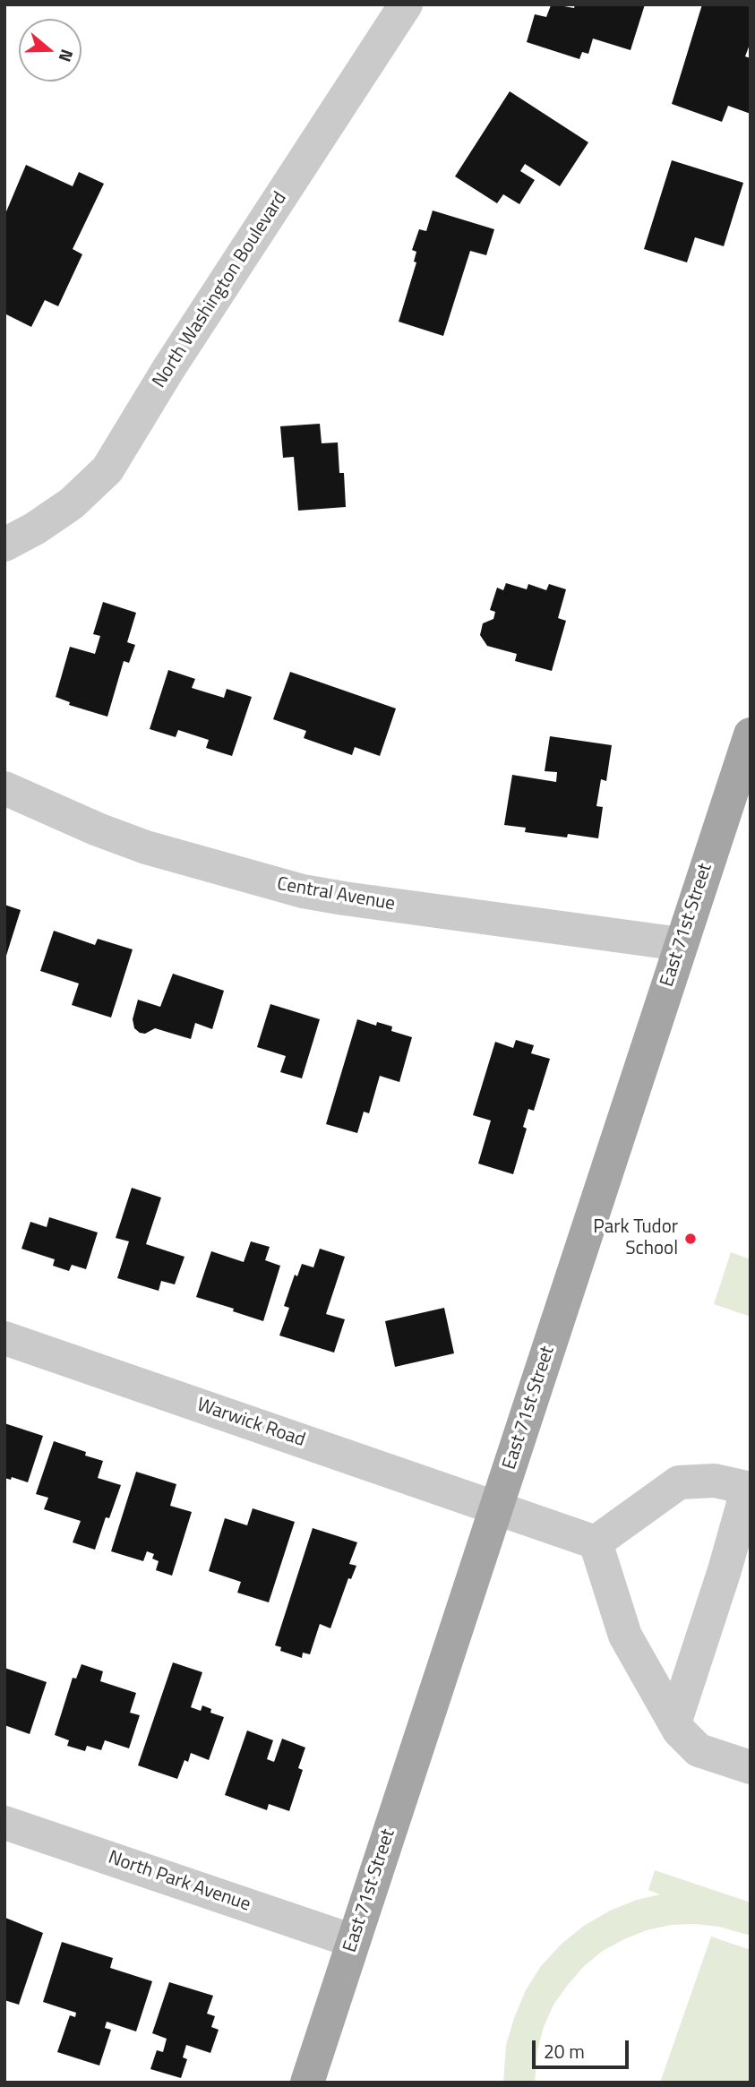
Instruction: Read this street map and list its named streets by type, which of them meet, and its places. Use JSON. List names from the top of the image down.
{
  "streets": {
    "main road": ["East 71st Street"],
    "street": [
      "North Washington Boulevard",
      "Central Avenue",
      "Warwick Road",
      "North Park Avenue"
    ]
  },
  "crossings": [
    ["Central Avenue", "East 71st Street"],
    ["East 71st Street", "Warwick Road"],
    ["East 71st Street", "North Park Avenue"]
  ],
  "places": ["Park Tudor School"],
  "scale_bar": "20 m",
  "north": "right"
}
